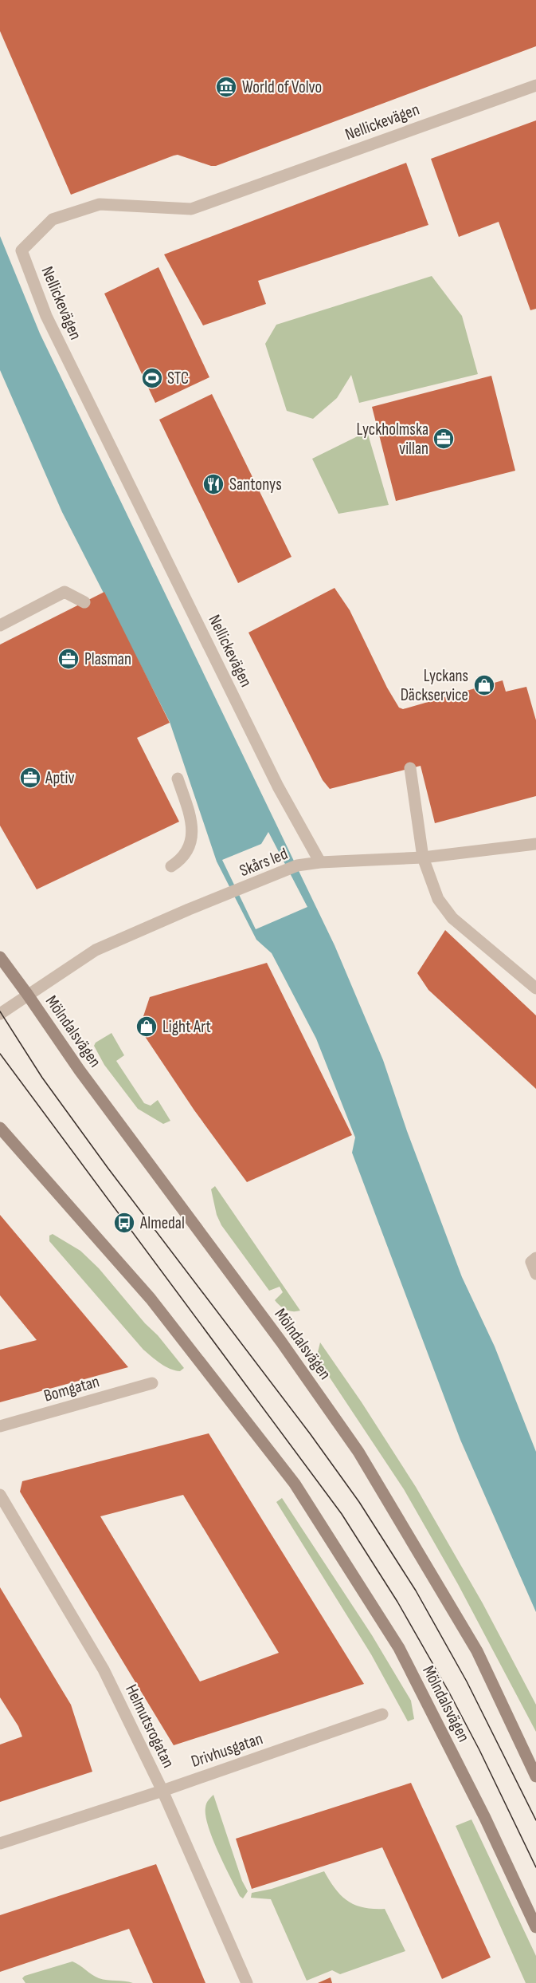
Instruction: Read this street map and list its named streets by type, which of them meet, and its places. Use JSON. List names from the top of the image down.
{
  "streets": {
    "main road": ["Mölndalsvägen"],
    "street": [
      "Nellickevägen",
      "Skårs led",
      "Bomgatan",
      "Helmutsrogatan",
      "Drivhusgatan"
    ]
  },
  "crossings": [
    ["Nellickevägen", "Skårs led"],
    ["Skårs led", "Mölndalsvägen"],
    ["Helmutsrogatan", "Drivhusgatan"]
  ],
  "places": {
    "museum": ["World of Volvo"],
    "sports": ["STC"],
    "office": ["Lyckholmska villan", "Plasman", "Aptiv"],
    "restaurant": ["Santonys"],
    "shop": ["Lyckans Däckservice", "Light Art"],
    "bus stop": ["Almedal"]
  }
}
